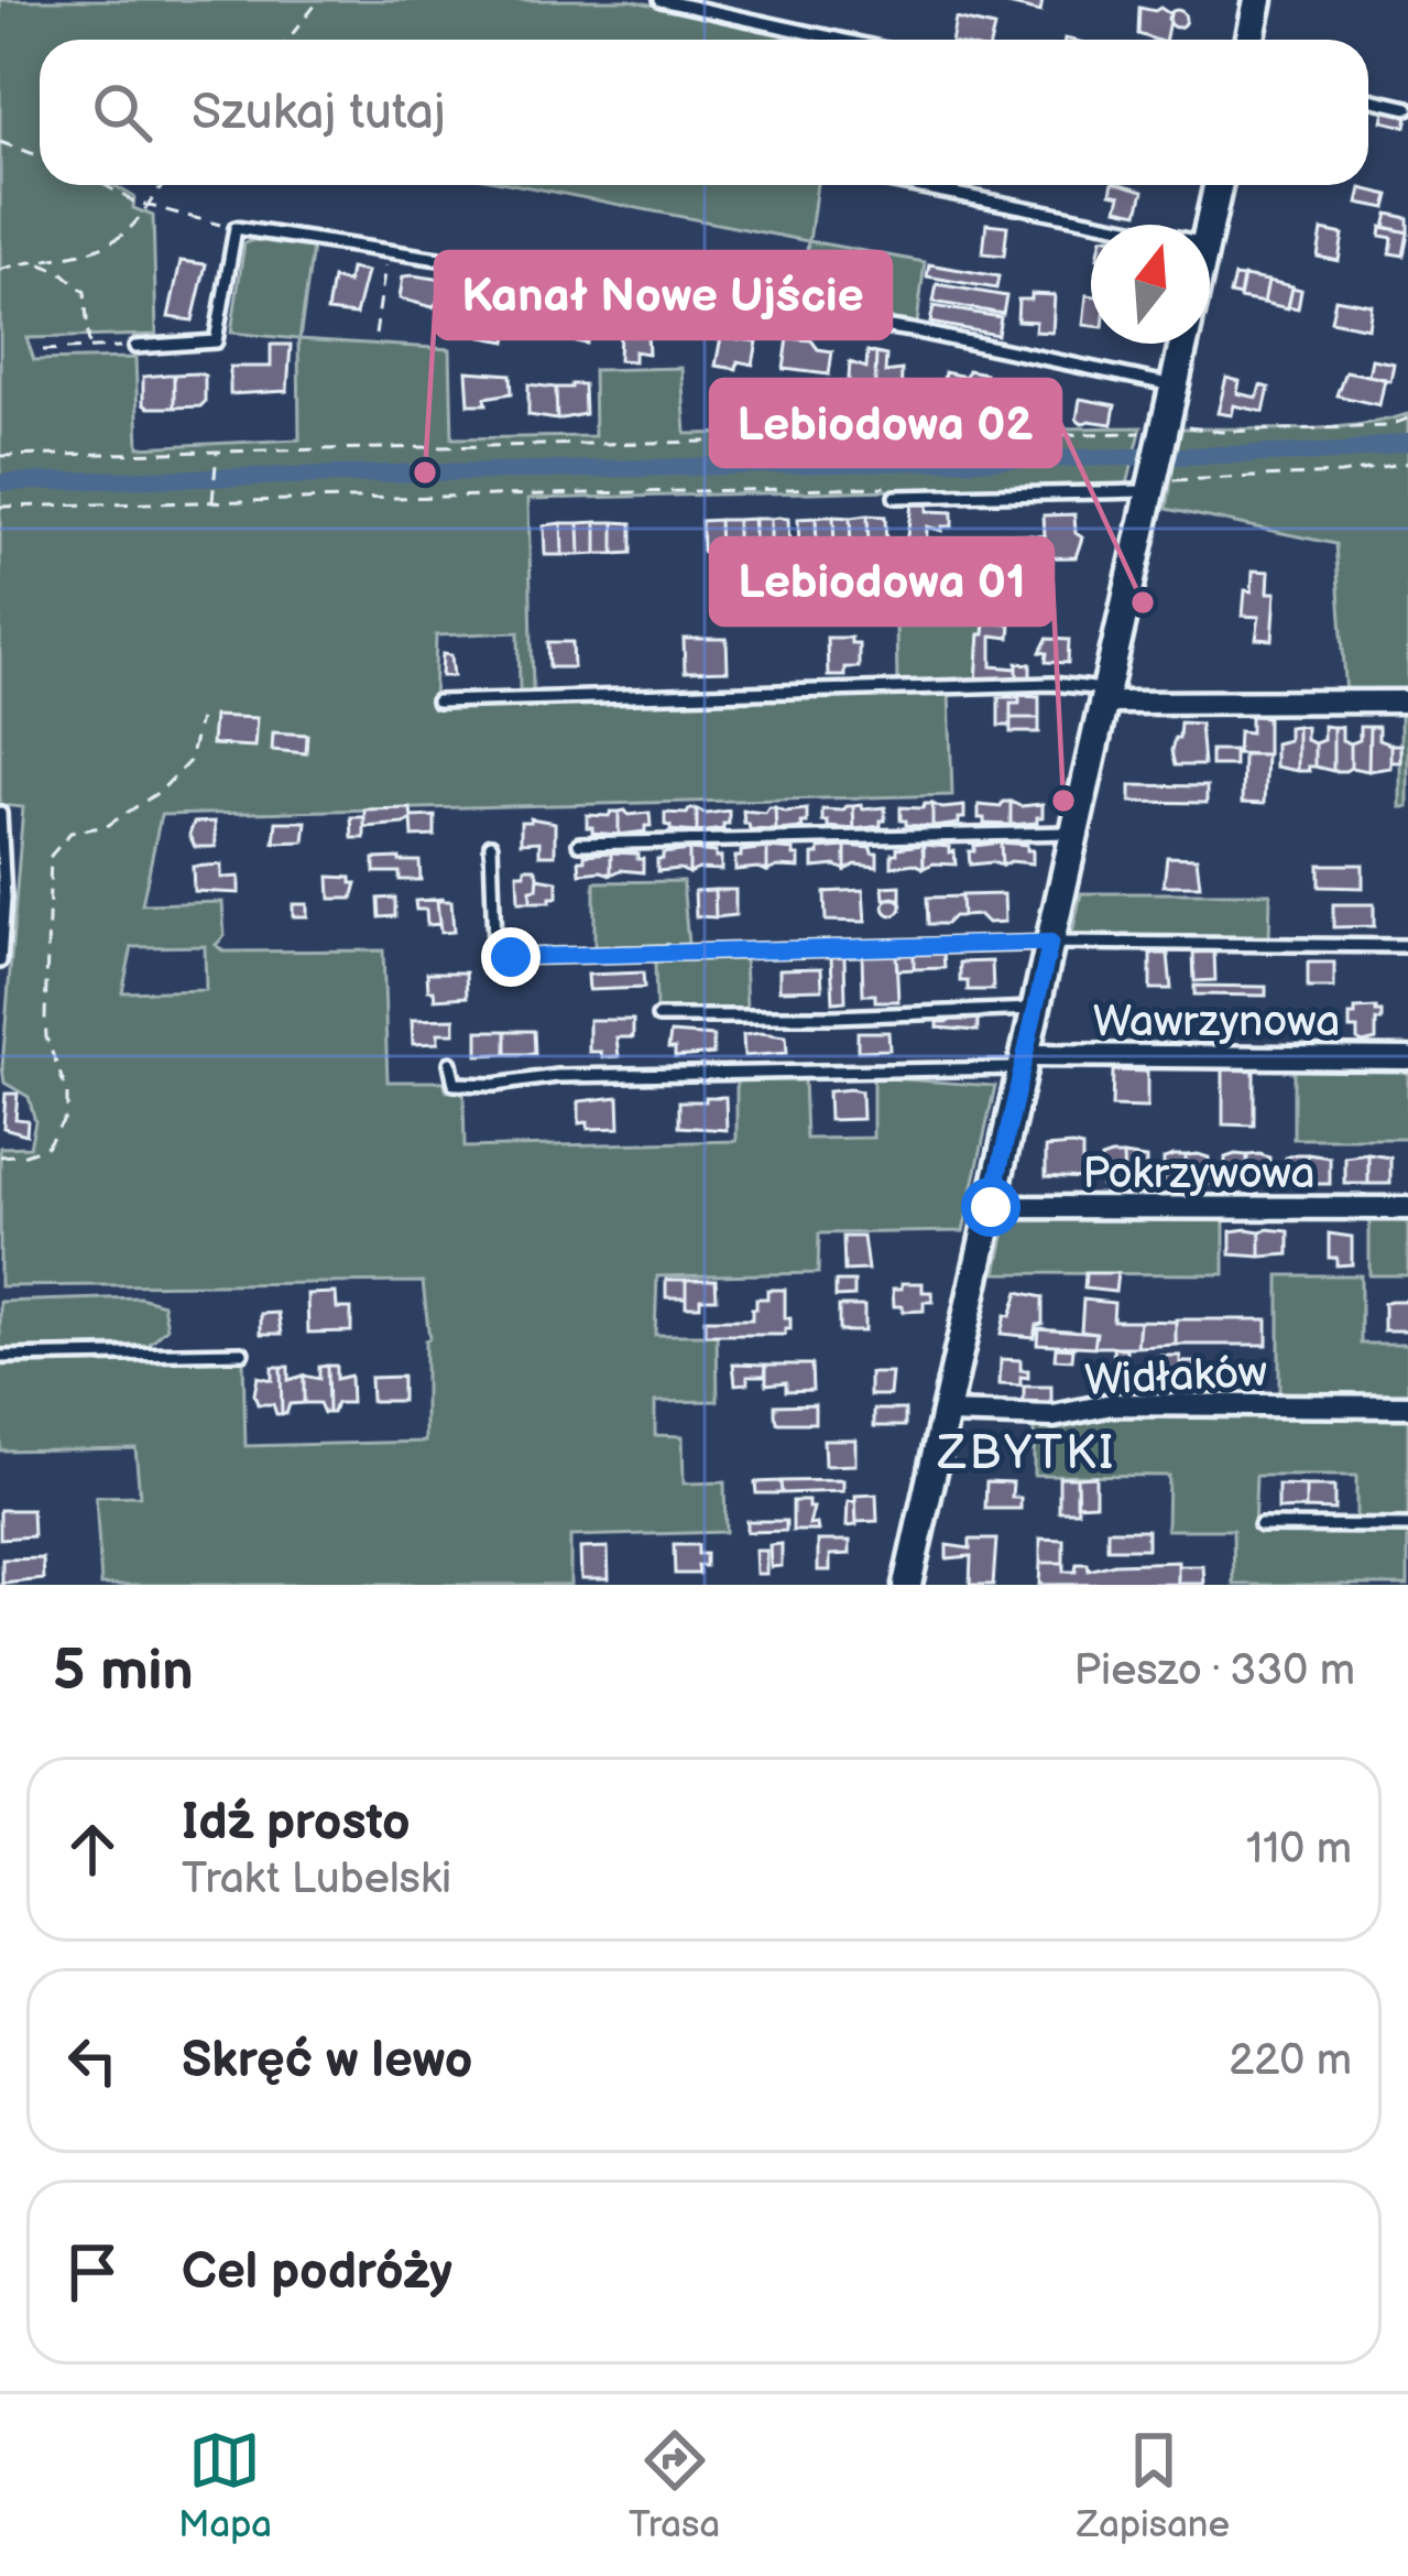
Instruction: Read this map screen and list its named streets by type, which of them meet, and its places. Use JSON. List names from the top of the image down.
{
  "streets": {
    "street": ["Wawrzynowa", "Pokrzywowa", "Widłaków"]
  },
  "districts": ["ZBYTKI"],
  "places": ["Kanał Nowe Ujście", "Lebiodowa 02", "Lebiodowa 01"],
  "north": "top",
  "page": {
    "search": "Szukaj tutaj",
    "heading": ["5 min", "Pieszo · 330 m"],
    "list": [
      ["Idź prosto", "Trakt Lubelski", "110 m"],
      ["Skręć w lewo", "220 m"],
      "Cel podróży"
    ],
    "nav": ["Mapa", "Trasa", "Zapisane"]
  }
}
